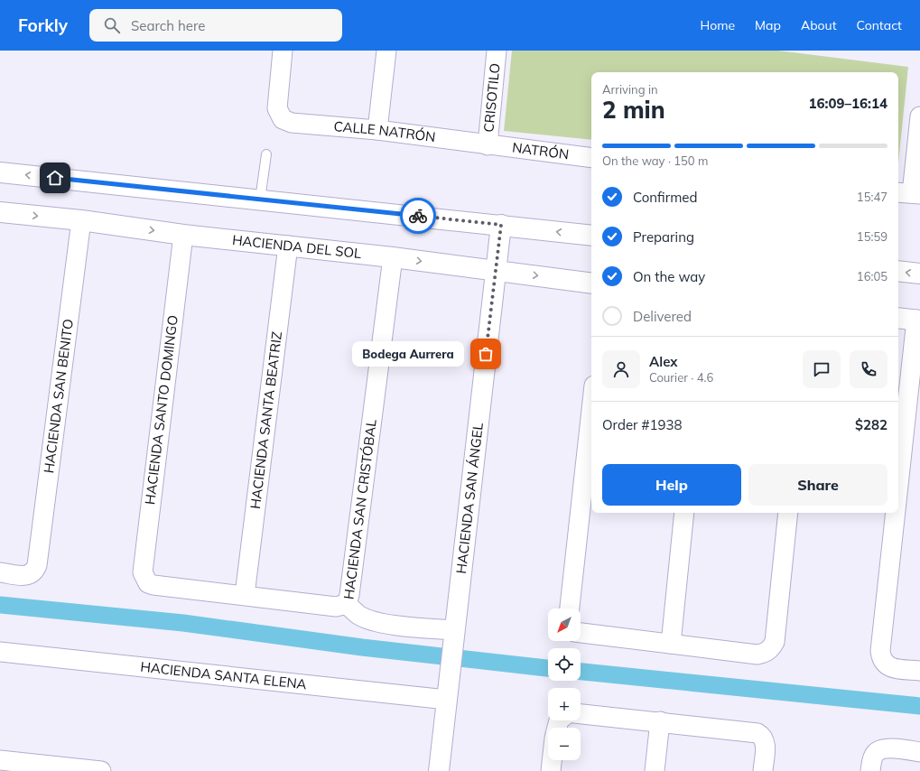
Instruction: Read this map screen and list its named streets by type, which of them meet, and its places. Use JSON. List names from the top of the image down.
{
  "streets": {
    "street": [
      "CRISOTILO",
      "CALLE NATRÓN",
      "NATRÓN",
      "HACIENDA DEL SOL",
      "HACIENDA SAN BENITO",
      "HACIENDA SANTO DOMINGO",
      "HACIENDA SANTA BEATRIZ",
      "HACIENDA SAN ÁNGEL",
      "HACIENDA SAN CRISTÓBAL",
      "HACIENDA SANTA ELENA"
    ]
  },
  "crossings": [
    ["CRISOTILO", "CALLE NATRÓN"],
    ["CRISOTILO", "NATRÓN"],
    ["CALLE NATRÓN", "NATRÓN"],
    ["HACIENDA DEL SOL", "HACIENDA SAN BENITO"],
    ["HACIENDA DEL SOL", "HACIENDA SANTO DOMINGO"],
    ["HACIENDA DEL SOL", "HACIENDA SANTA BEATRIZ"],
    ["HACIENDA DEL SOL", "HACIENDA SAN ÁNGEL"],
    ["HACIENDA DEL SOL", "HACIENDA SAN CRISTÓBAL"],
    ["HACIENDA SANTO DOMINGO", "HACIENDA SAN CRISTÓBAL"],
    ["HACIENDA SANTA BEATRIZ", "HACIENDA SAN CRISTÓBAL"],
    ["HACIENDA SAN ÁNGEL", "HACIENDA SANTA ELENA"]
  ],
  "places": ["Bodega Aurrera"],
  "north": "bottom left",
  "page": {
    "header": "Forkly",
    "search": "Search here",
    "nav": [
      "Home",
      "Map",
      "About",
      "Contact"
    ],
    "heading": ["2 min", "Arriving in", "16:09–16:14"],
    "panel": [
      "Alex",
      "Courier · 4.6",
      "Order #1938",
      "$282"
    ],
    "bar": "On the way · 150 m",
    "list": [
      ["Confirmed", "15:47"],
      ["Preparing", "15:59"],
      ["On the way", "16:05"],
      "Delivered"
    ],
    "bubble": "Bodega Aurrera",
    "buttons": ["Help", "Share"],
    "map_buttons": ["+", "−"]
  }
}
